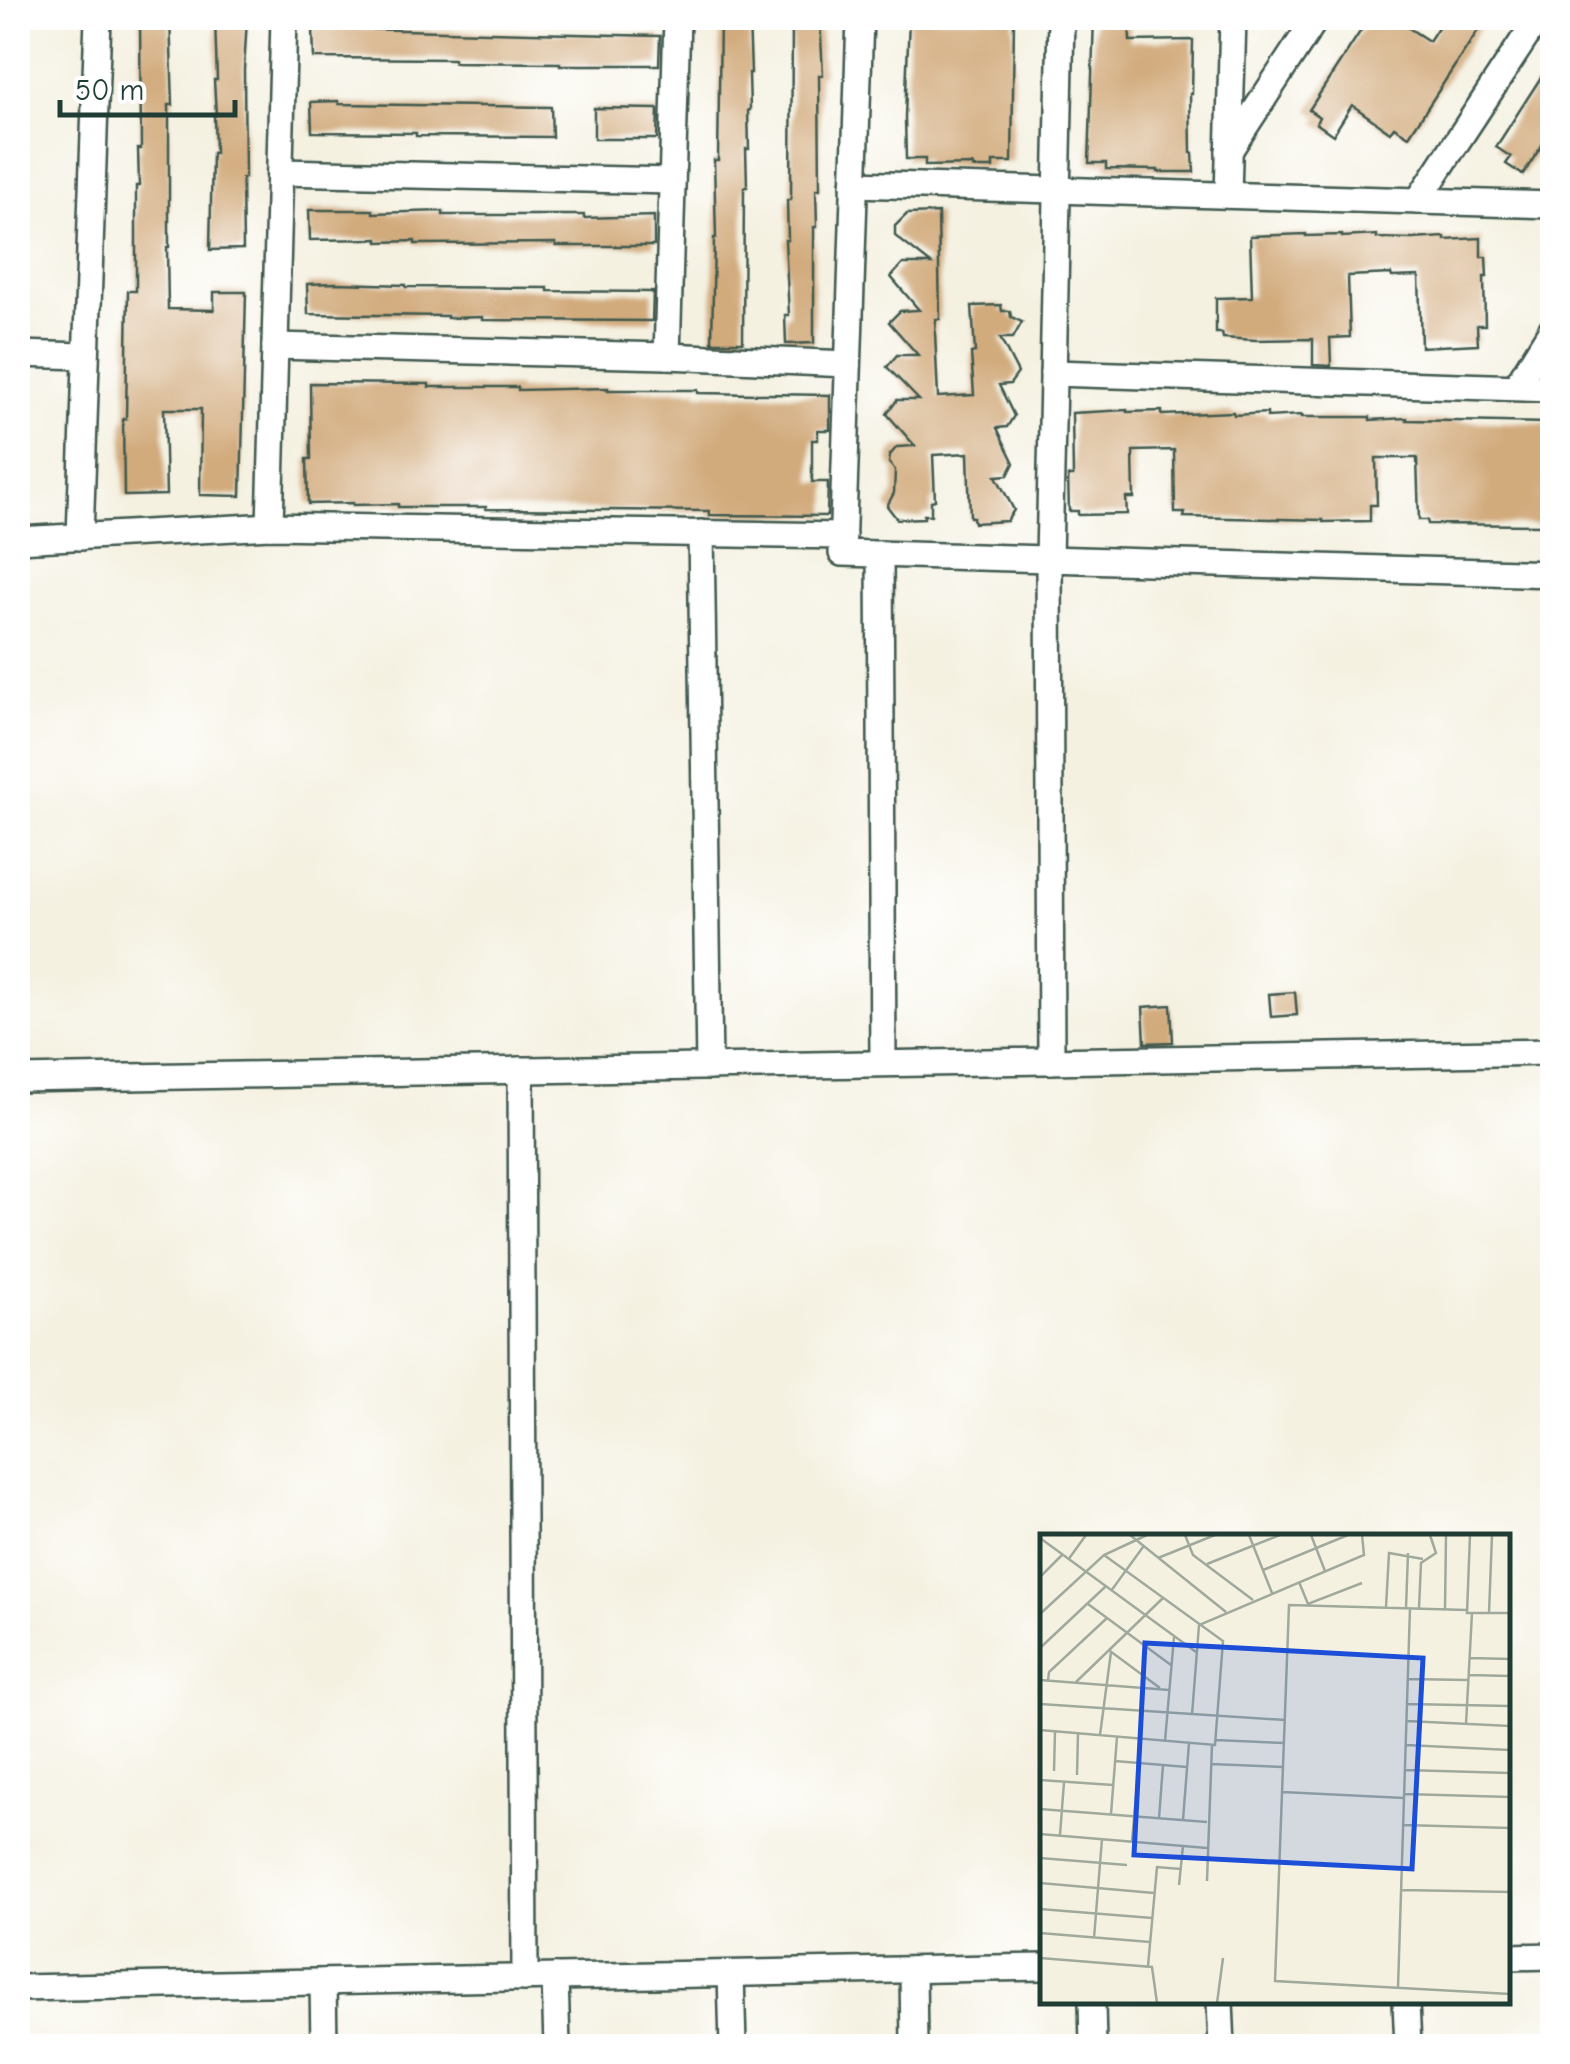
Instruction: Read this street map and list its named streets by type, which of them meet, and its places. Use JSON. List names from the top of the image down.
{
  "scale_bar": "50 m"
}
